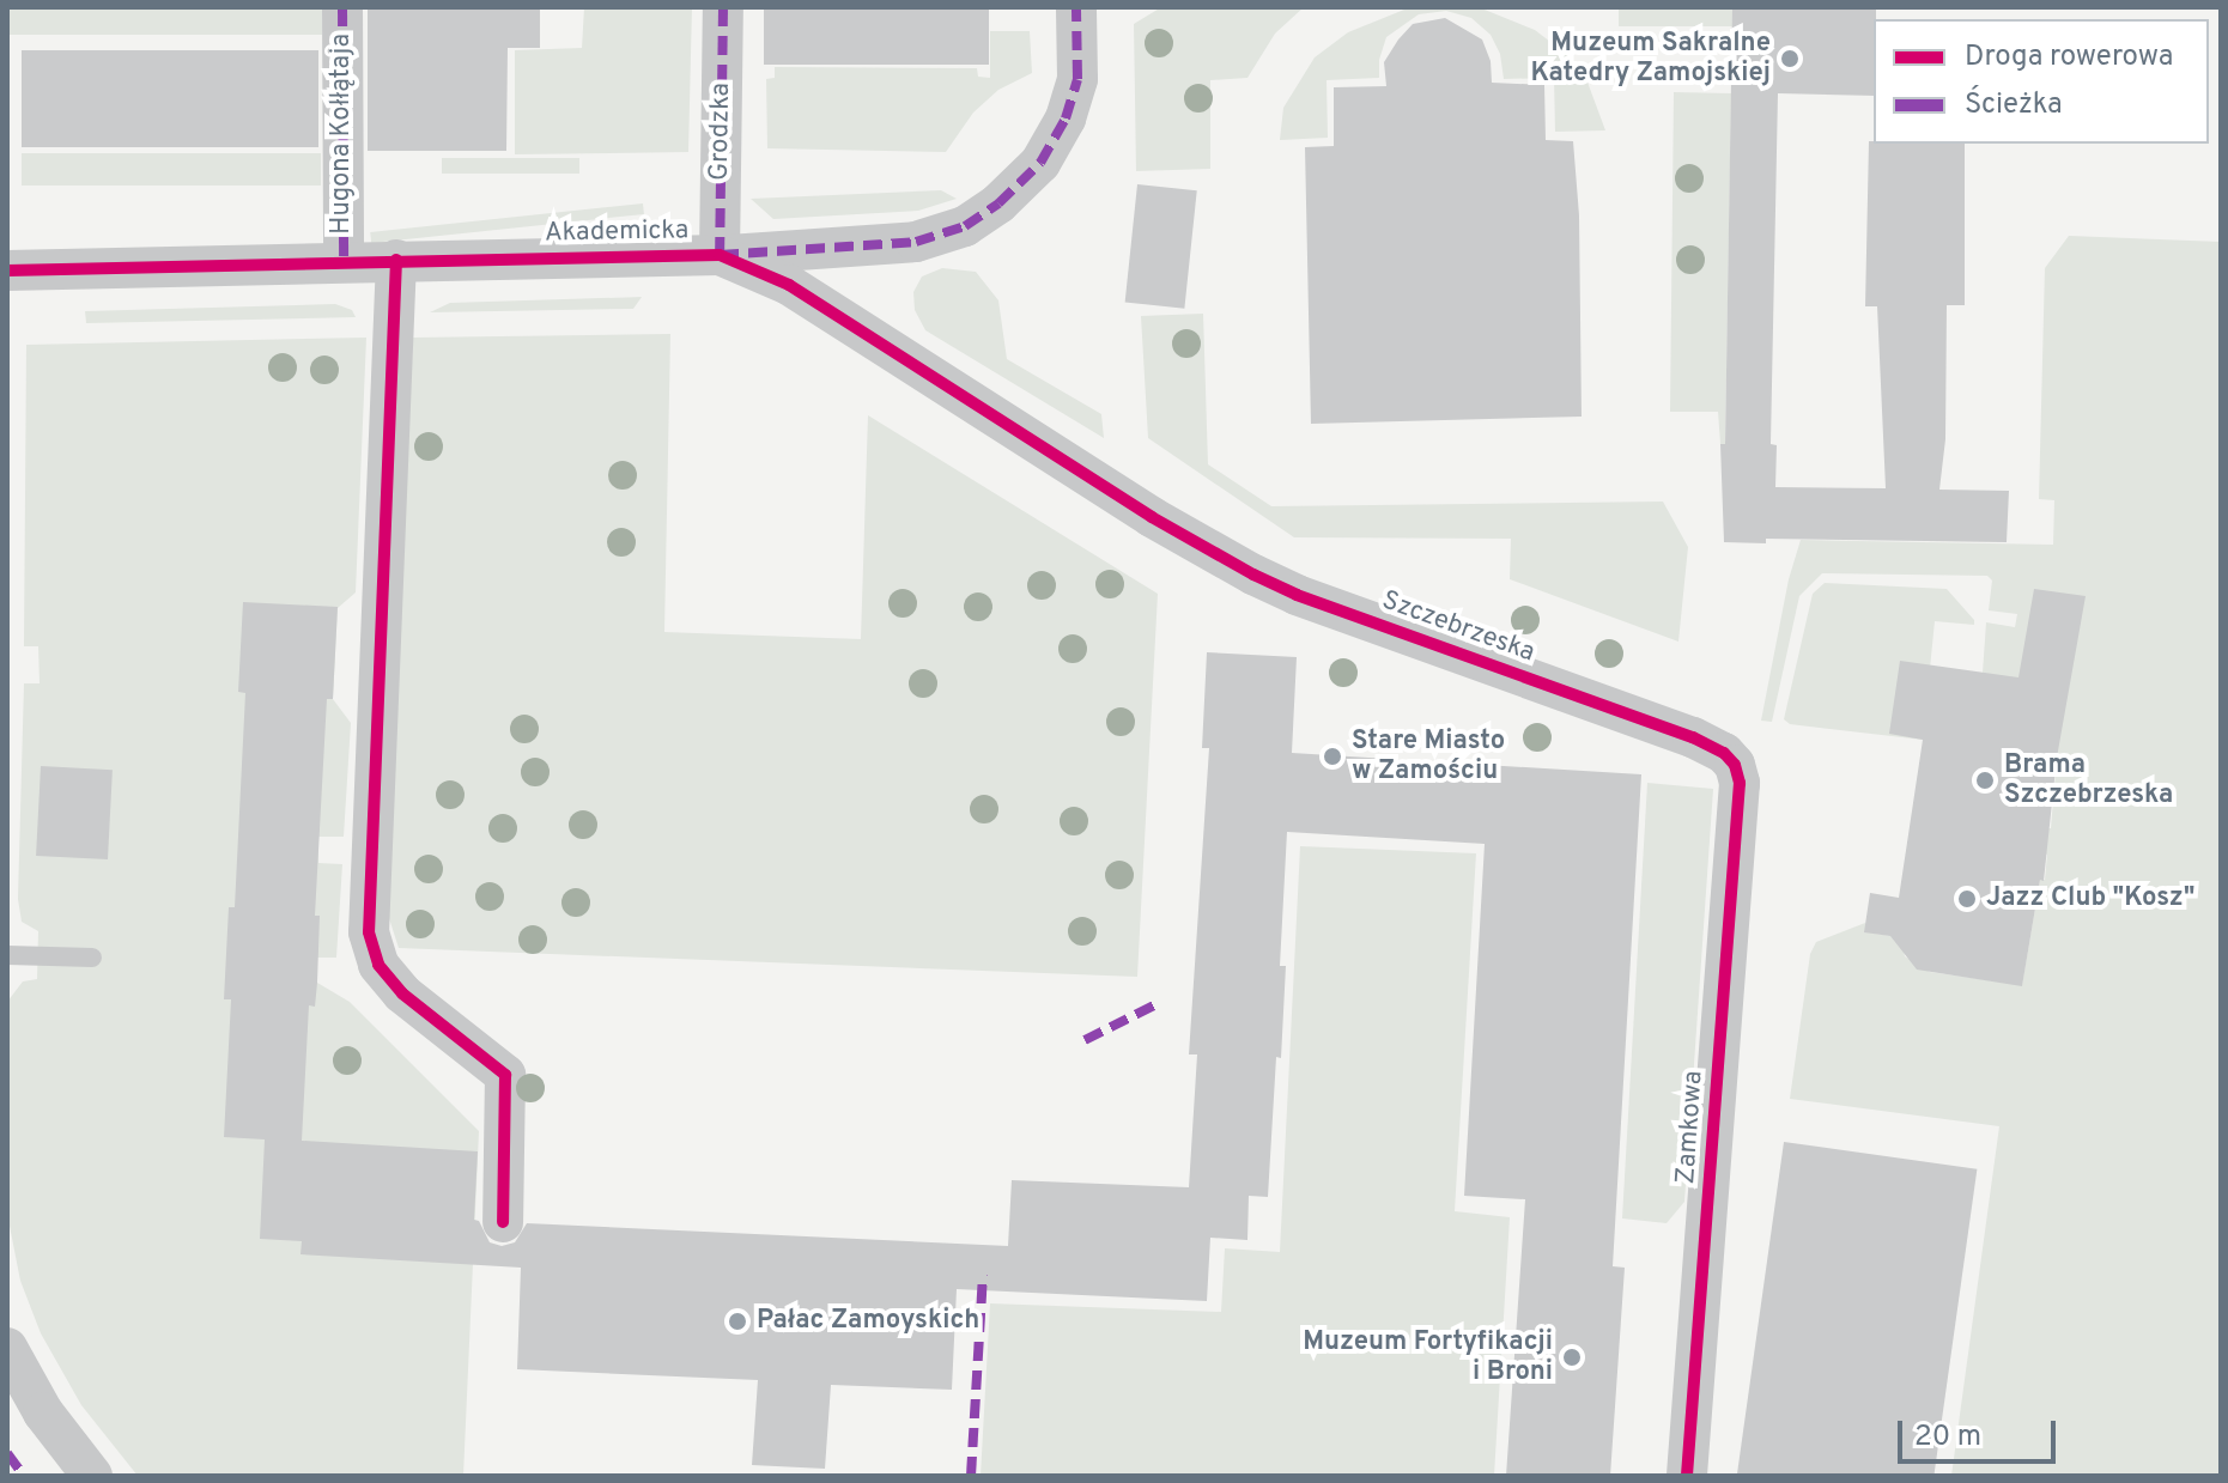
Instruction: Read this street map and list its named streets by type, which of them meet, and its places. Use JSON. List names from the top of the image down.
{
  "streets": {
    "street": [
      "Grodzka",
      "Hugona Kołłątaja",
      "Akademicka",
      "Szczebrzeska",
      "Zamkowa"
    ]
  },
  "crossings": [
    ["Grodzka", "Akademicka"],
    ["Hugona Kołłątaja", "Akademicka"],
    ["Akademicka", "Szczebrzeska"],
    ["Szczebrzeska", "Zamkowa"]
  ],
  "places": [
    "Muzeum Sakralne Katedry Zamojskiej",
    "Stare Miasto w Zamościu",
    "Brama Szczebrzeska",
    "Jazz Club \"Kosz\"",
    "Pałac Zamoyskich",
    "Muzeum Fortyfikacji i Broni"
  ],
  "legend": ["Droga rowerowa", "Ścieżka"],
  "scale_bar": "20 m"
}
